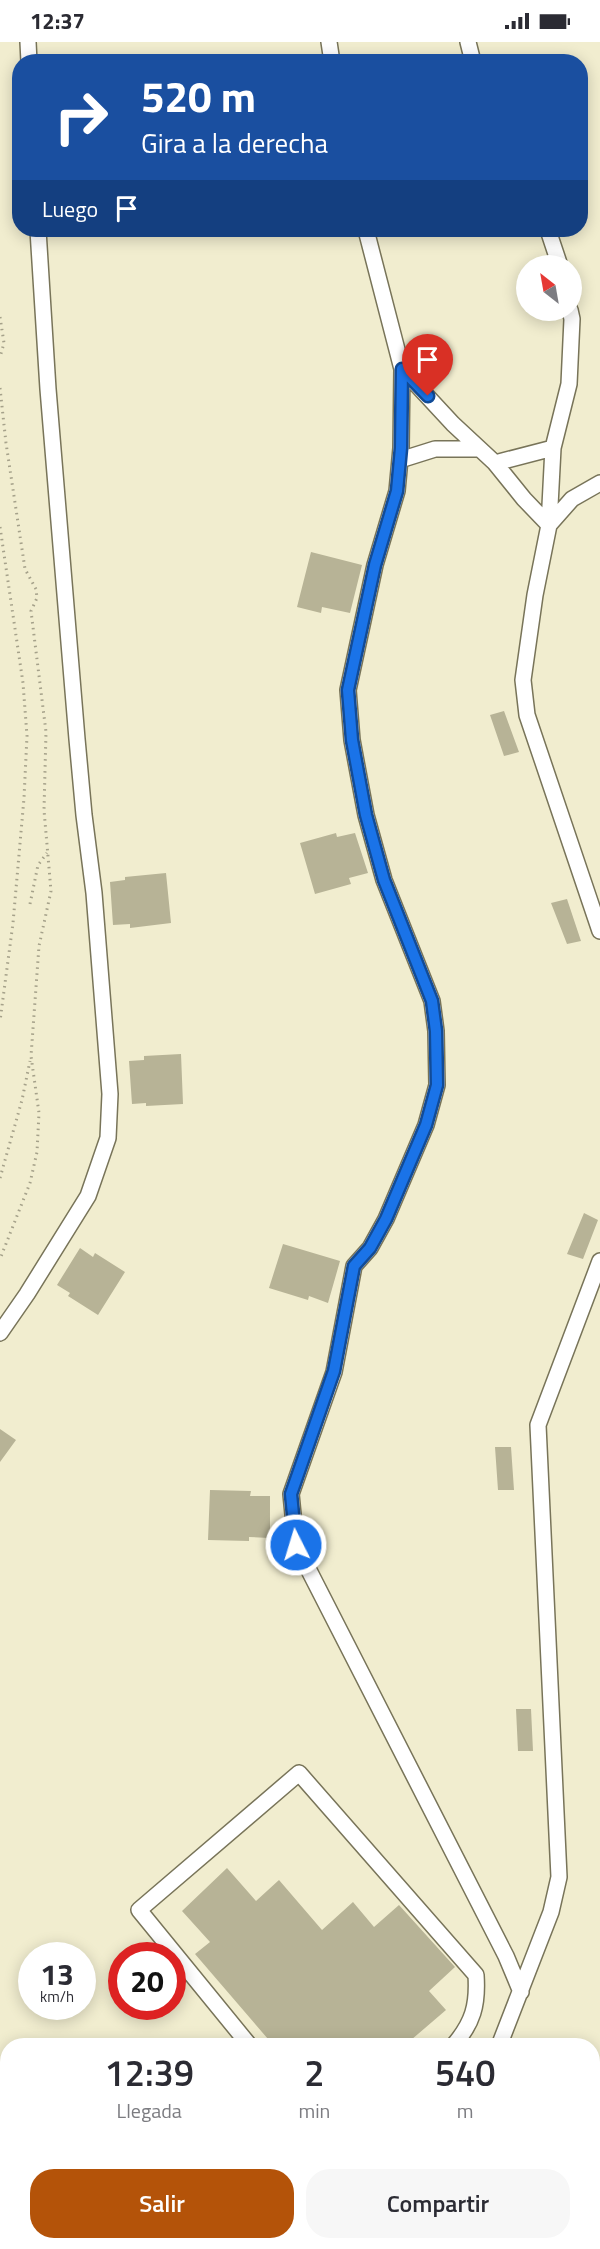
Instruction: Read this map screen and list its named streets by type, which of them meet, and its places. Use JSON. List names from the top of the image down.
{
  "north": "top left",
  "page": {
    "status": "12:37",
    "turn": ["520 m", "Gira a la derecha"],
    "then": "Luego",
    "speed": "13 km/h",
    "limit": "20",
    "eta": [
      "12:39",
      "Llegada",
      "2",
      "min",
      "540",
      "m"
    ],
    "buttons": ["Salir", "Compartir"]
  }
}
